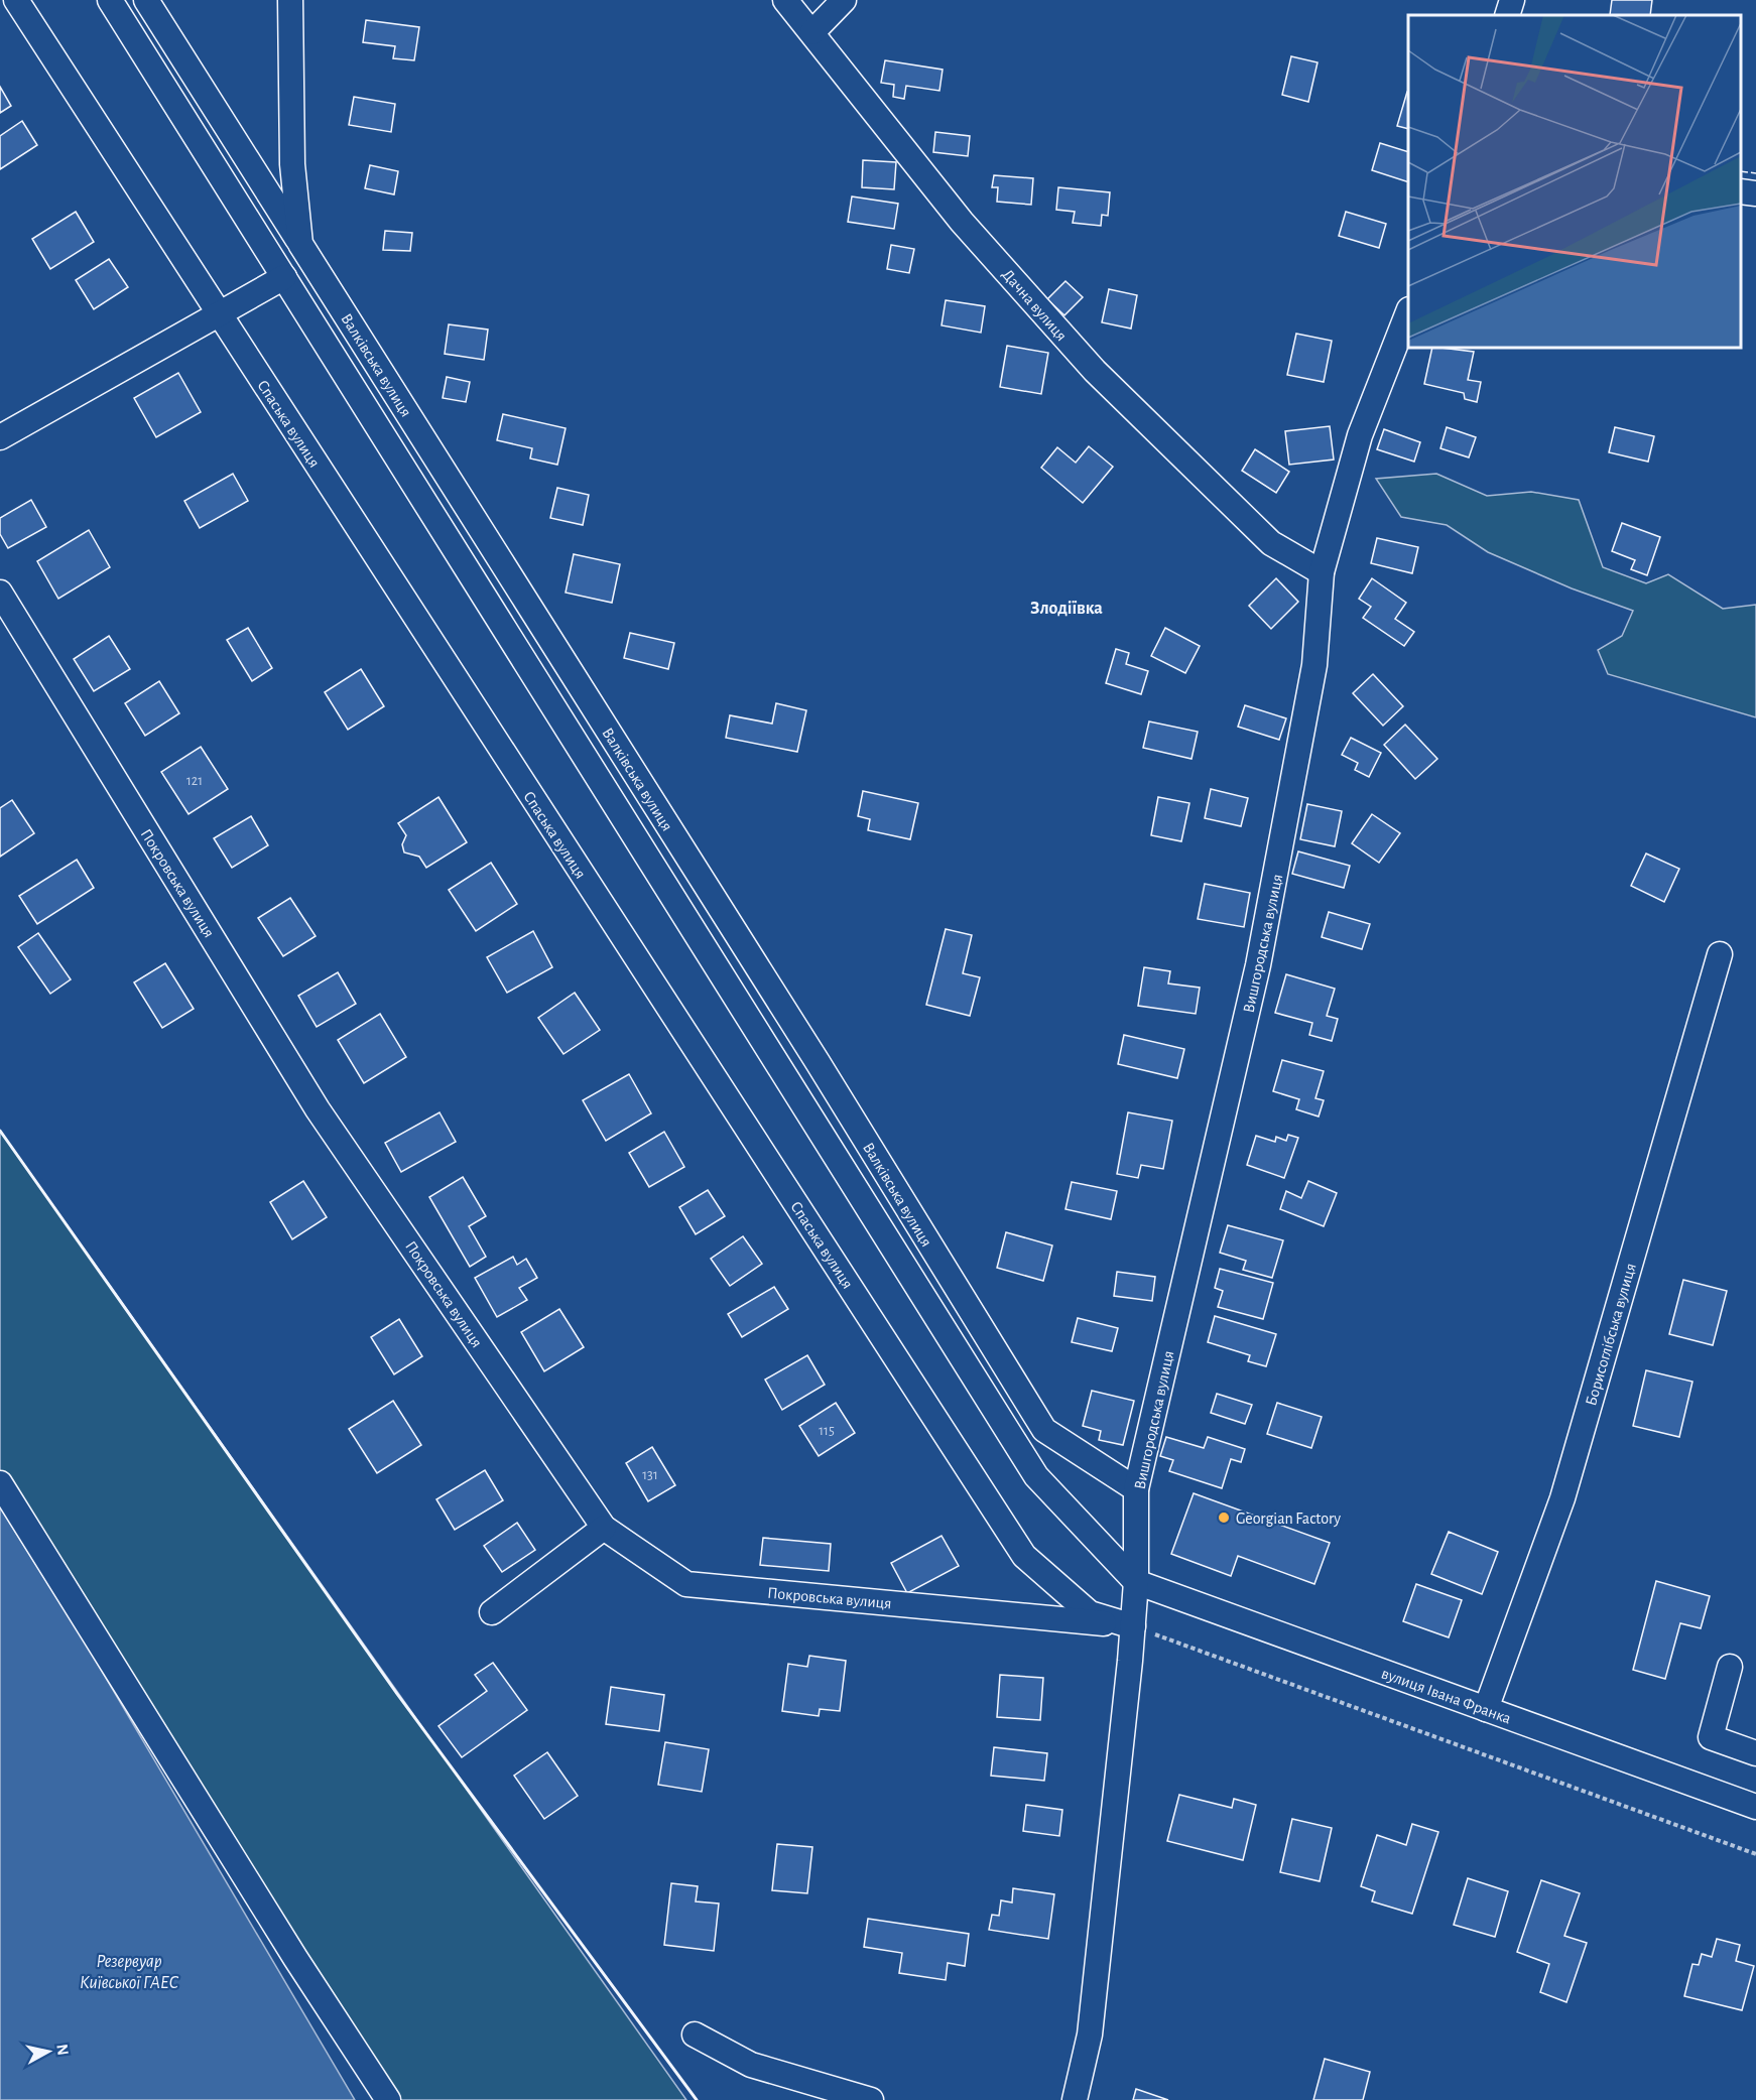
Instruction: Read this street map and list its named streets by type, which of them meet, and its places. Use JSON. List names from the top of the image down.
{
  "streets": {
    "street": [
      "Дачна вулиця",
      "Валківська вулиця",
      "Спаська вулиця",
      "Покровська вулиця",
      "Вишгородська вулиця",
      "Борисоглібська вулиця",
      "вулиця Івана Франка"
    ]
  },
  "crossings": [
    ["Дачна вулиця", "Вишгородська вулиця"],
    ["Валківська вулиця", "Вишгородська вулиця"],
    ["Спаська вулиця", "Покровська вулиця"],
    ["Спаська вулиця", "Вишгородська вулиця"],
    ["Покровська вулиця", "Вишгородська вулиця"],
    ["Вишгородська вулиця", "вулиця Івана Франка"],
    ["Борисоглібська вулиця", "вулиця Івана Франка"]
  ],
  "districts": ["Злодіївка"],
  "water": ["Резервуар Київської ГАЕС"],
  "places": ["Georgian Factory"],
  "house_numbers": ["121", "115", "131"],
  "north": "right"
}
